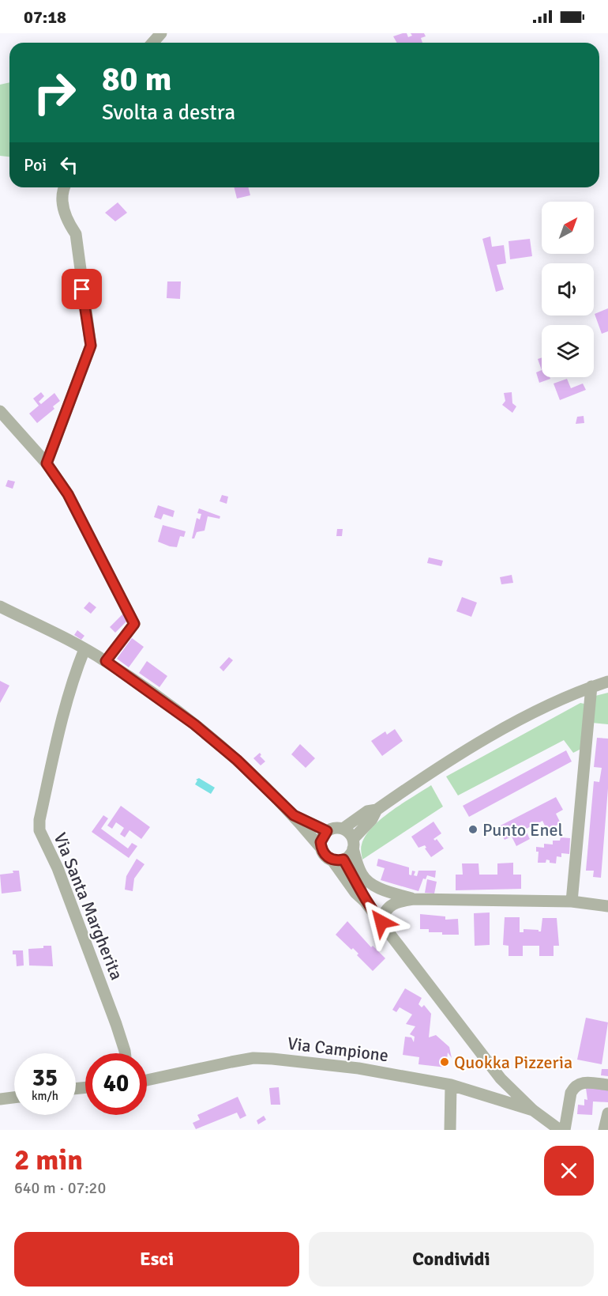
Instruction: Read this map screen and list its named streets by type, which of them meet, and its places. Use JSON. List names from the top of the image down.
{
  "streets": {
    "street": ["Via Santa Margherita", "Via Campione"]
  },
  "places": ["Punto Enel", "Quokka Pizzeria"],
  "north": "top right",
  "page": {
    "status": "07:18",
    "turn": ["80 m", "Svolta a destra"],
    "then": "Poi",
    "speed": "35 km/h",
    "limit": "40",
    "heading": ["2 min", "640 m · 07:20"],
    "buttons": ["Esci", "Condividi"]
  }
}
